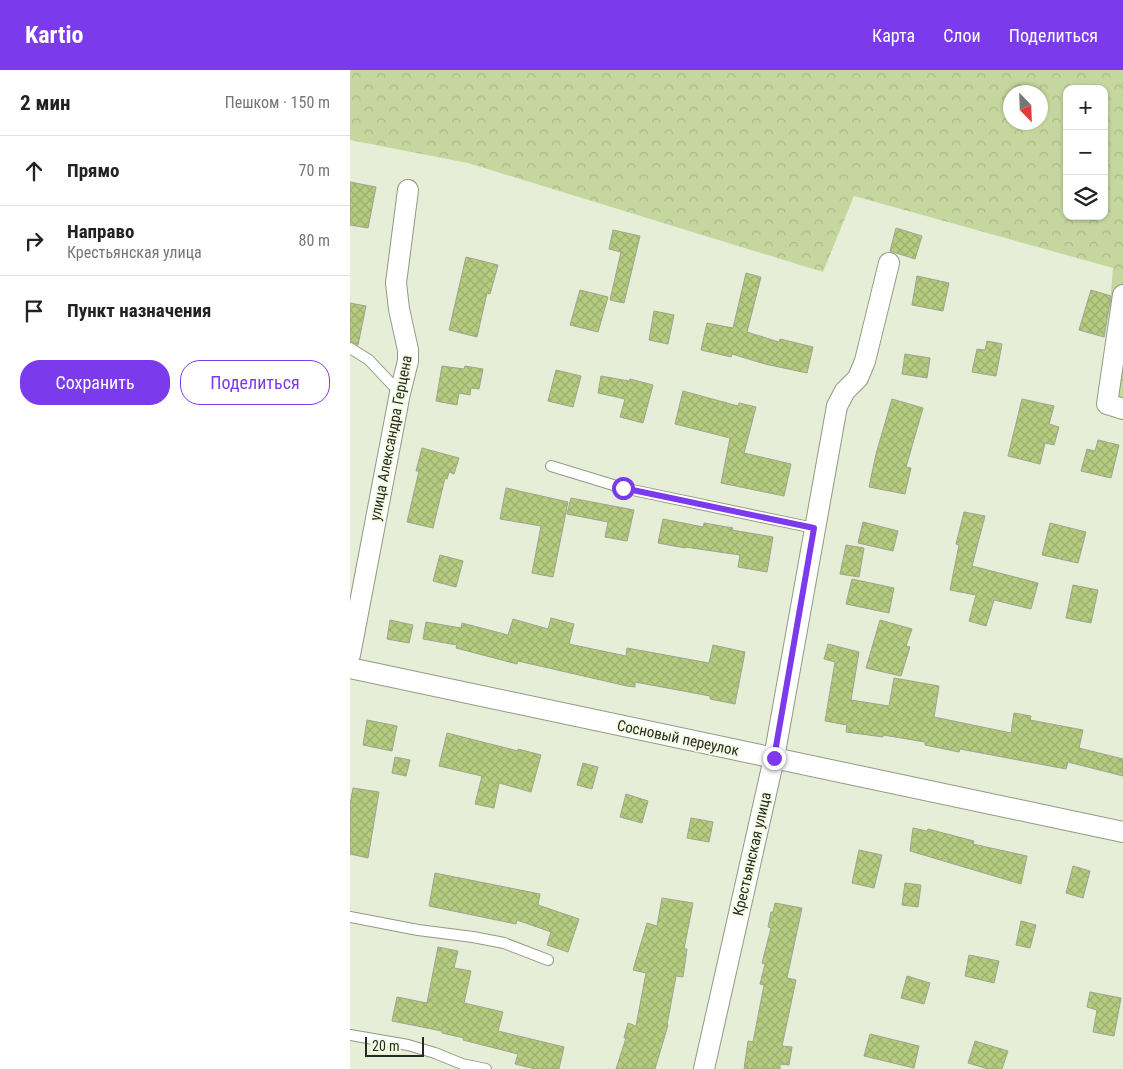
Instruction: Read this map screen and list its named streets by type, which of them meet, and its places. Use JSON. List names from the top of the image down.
{
  "streets": {
    "street": ["улица Александра Герцена", "Сосновый переулок", "Крестьянская улица"]
  },
  "crossings": [
    ["Сосновый переулок", "Крестьянская улица"]
  ],
  "scale_bar": "20 m",
  "north": "bottom right",
  "page": {
    "header": "Kartio",
    "nav": ["Карта", "Слои", "Поделиться"],
    "heading": ["2 мин", "Пешком · 150 m"],
    "map_buttons": ["+", "−"],
    "list": [
      ["Прямо", "70 m"],
      ["Направо", "Крестьянская улица", "80 m"],
      "Пункт назначения"
    ],
    "buttons": ["Сохранить", "Поделиться"],
    "scale": "20 m"
  }
}
